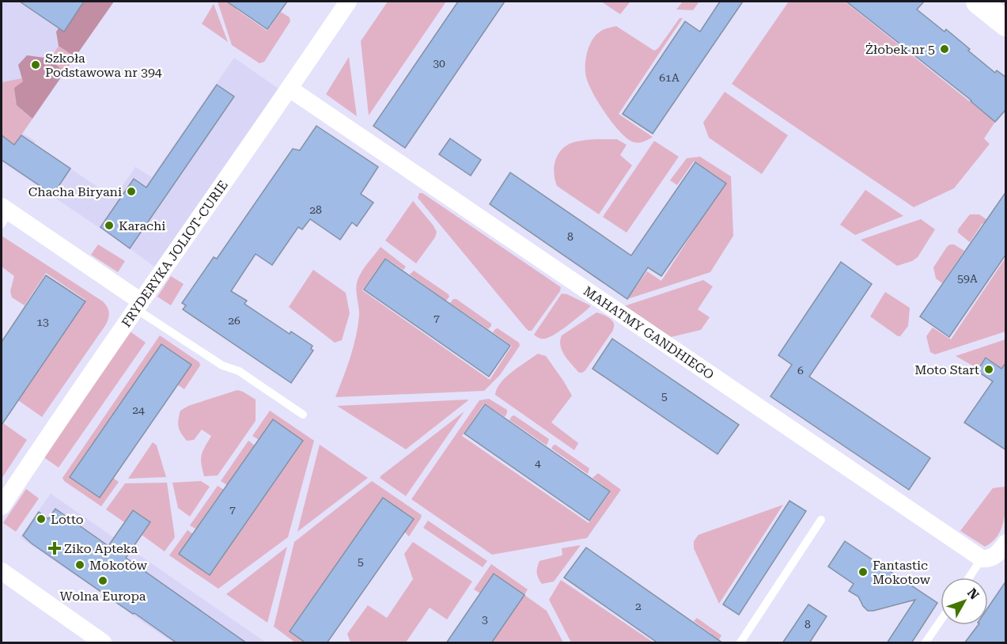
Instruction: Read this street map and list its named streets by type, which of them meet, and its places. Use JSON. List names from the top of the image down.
{
  "streets": {
    "street": ["FRYDERYKA JOLIOT-CURIE", "MAHATMY GANDHIEGO"]
  },
  "crossings": [
    ["FRYDERYKA JOLIOT-CURIE", "MAHATMY GANDHIEGO"]
  ],
  "places": {
    "other": [
      "Żłobek nr 5",
      "Szkoła Podstawowa nr 394",
      "Chacha Biryani",
      "Karachi",
      "Moto Start",
      "Lotto",
      "Mokotów",
      "Fantastic Mokotow",
      "Wolna Europa"
    ],
    "health": ["Ziko Apteka"]
  },
  "house_numbers": [
    "30",
    "61A",
    "28",
    "8",
    "59A",
    "7",
    "26",
    "13",
    "6",
    "5",
    "24",
    "4",
    "7",
    "5",
    "2",
    "3",
    "8"
  ],
  "north": "top right"
}
